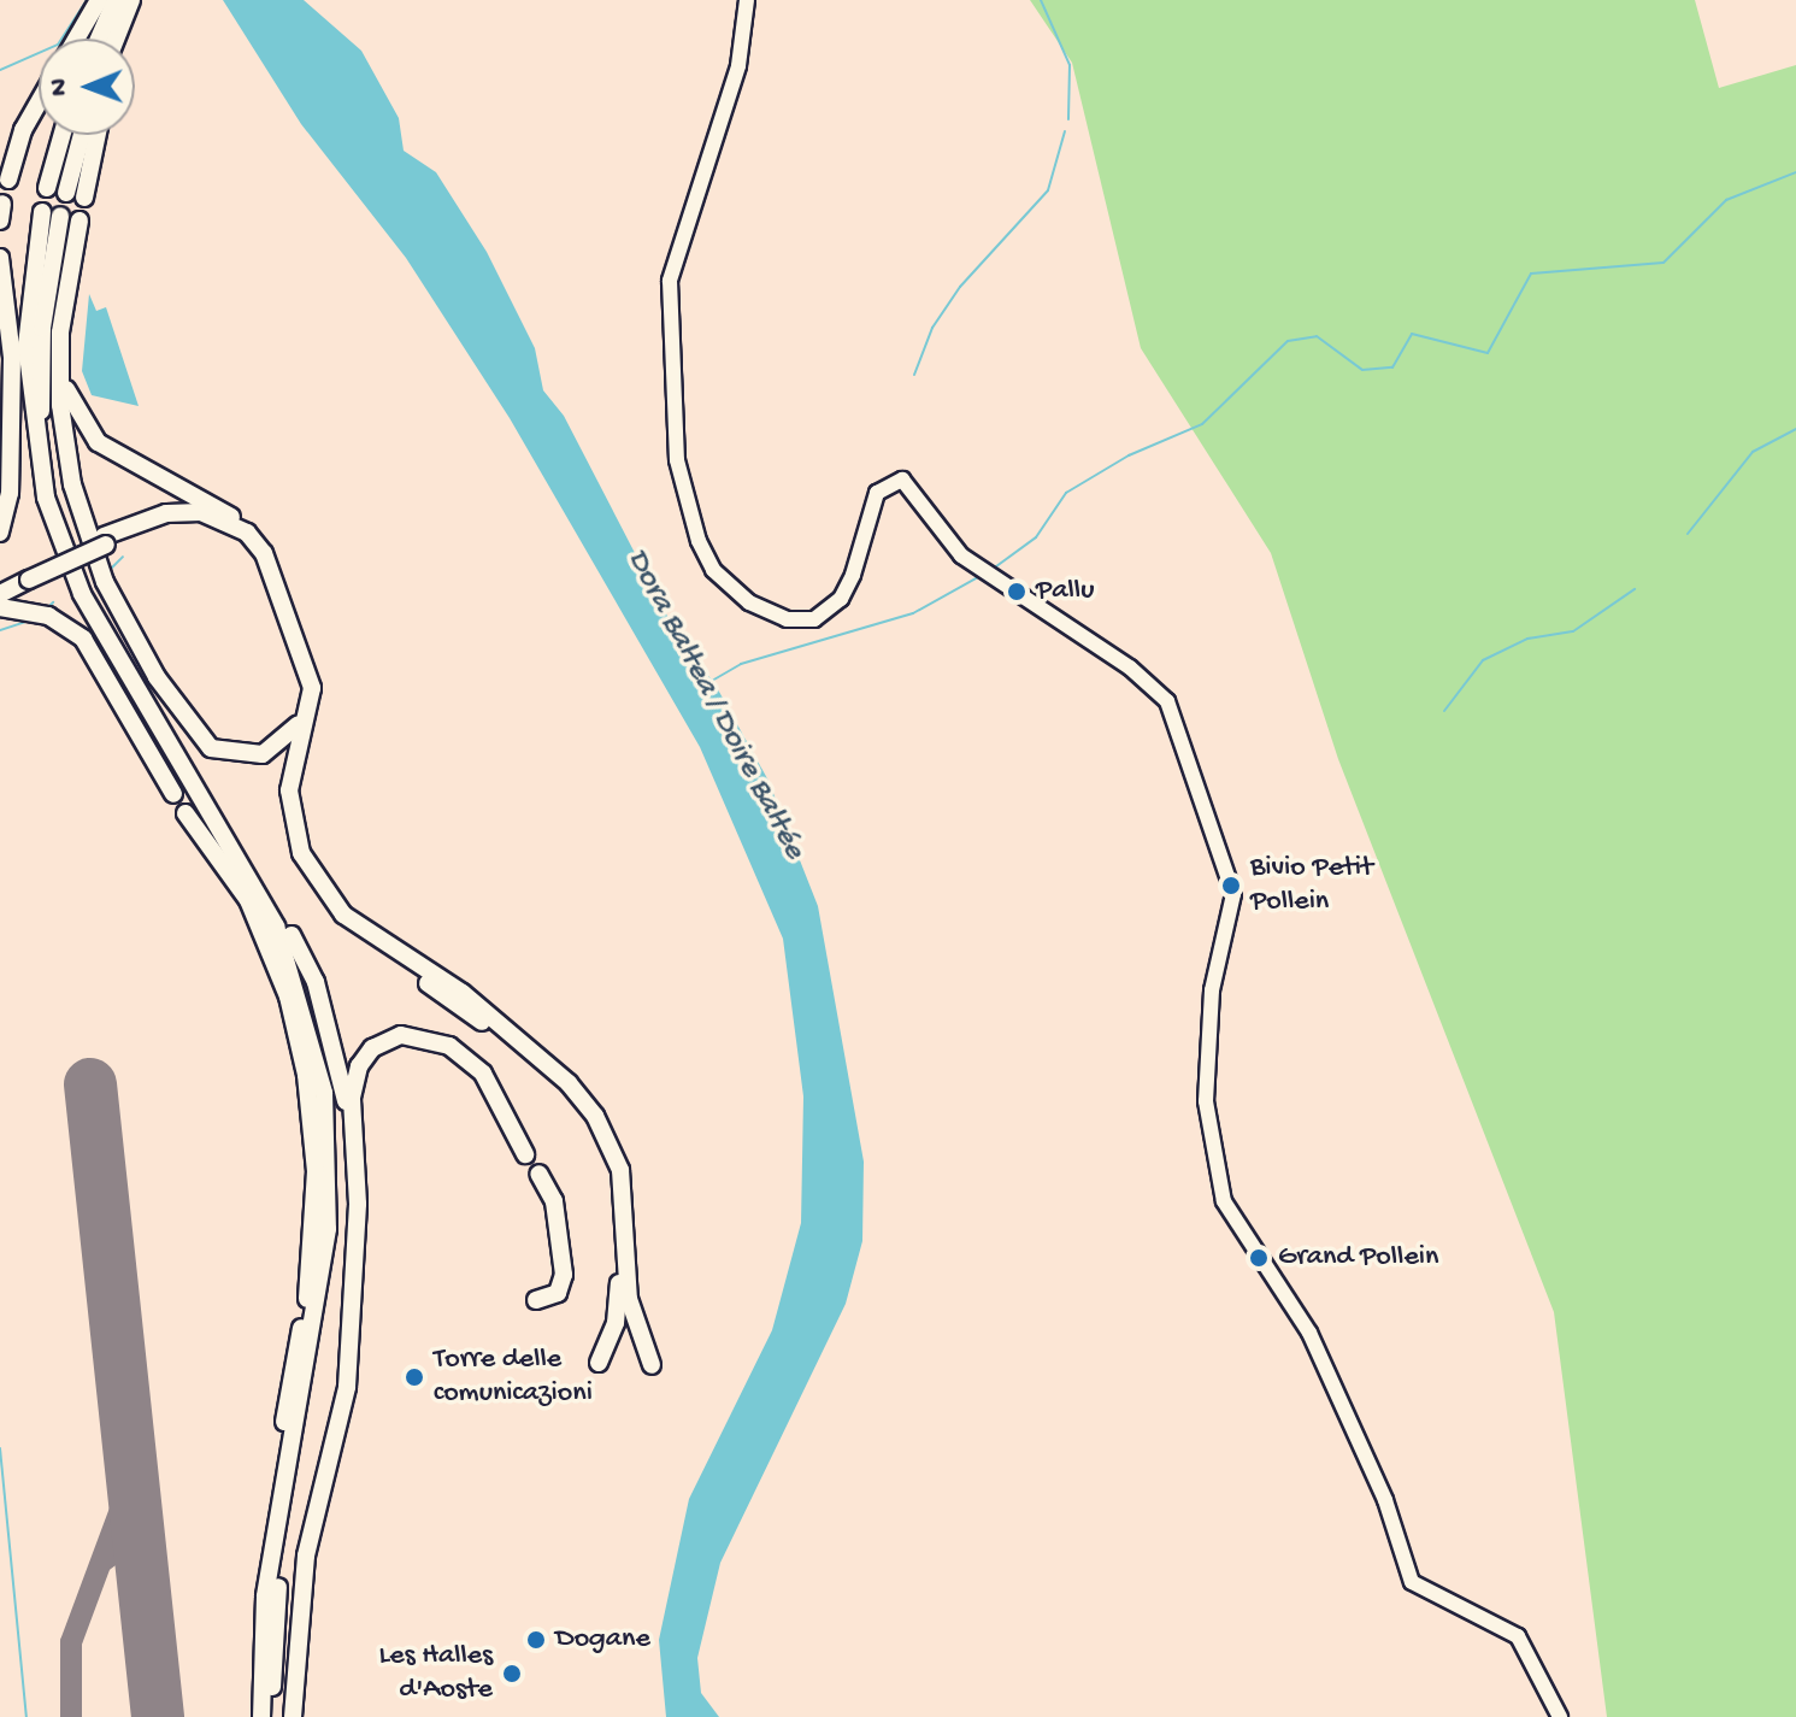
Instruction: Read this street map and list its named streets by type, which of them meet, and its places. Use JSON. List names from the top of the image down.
{
  "water": ["Dora Baltea / Doire Baltée"],
  "places": [
    "Pallu",
    "Bivio Petit Pollein",
    "Grand Pollein",
    "Torre delle comunicazioni",
    "Dogane",
    "Les Halles d'Aoste"
  ],
  "north": "left"
}
